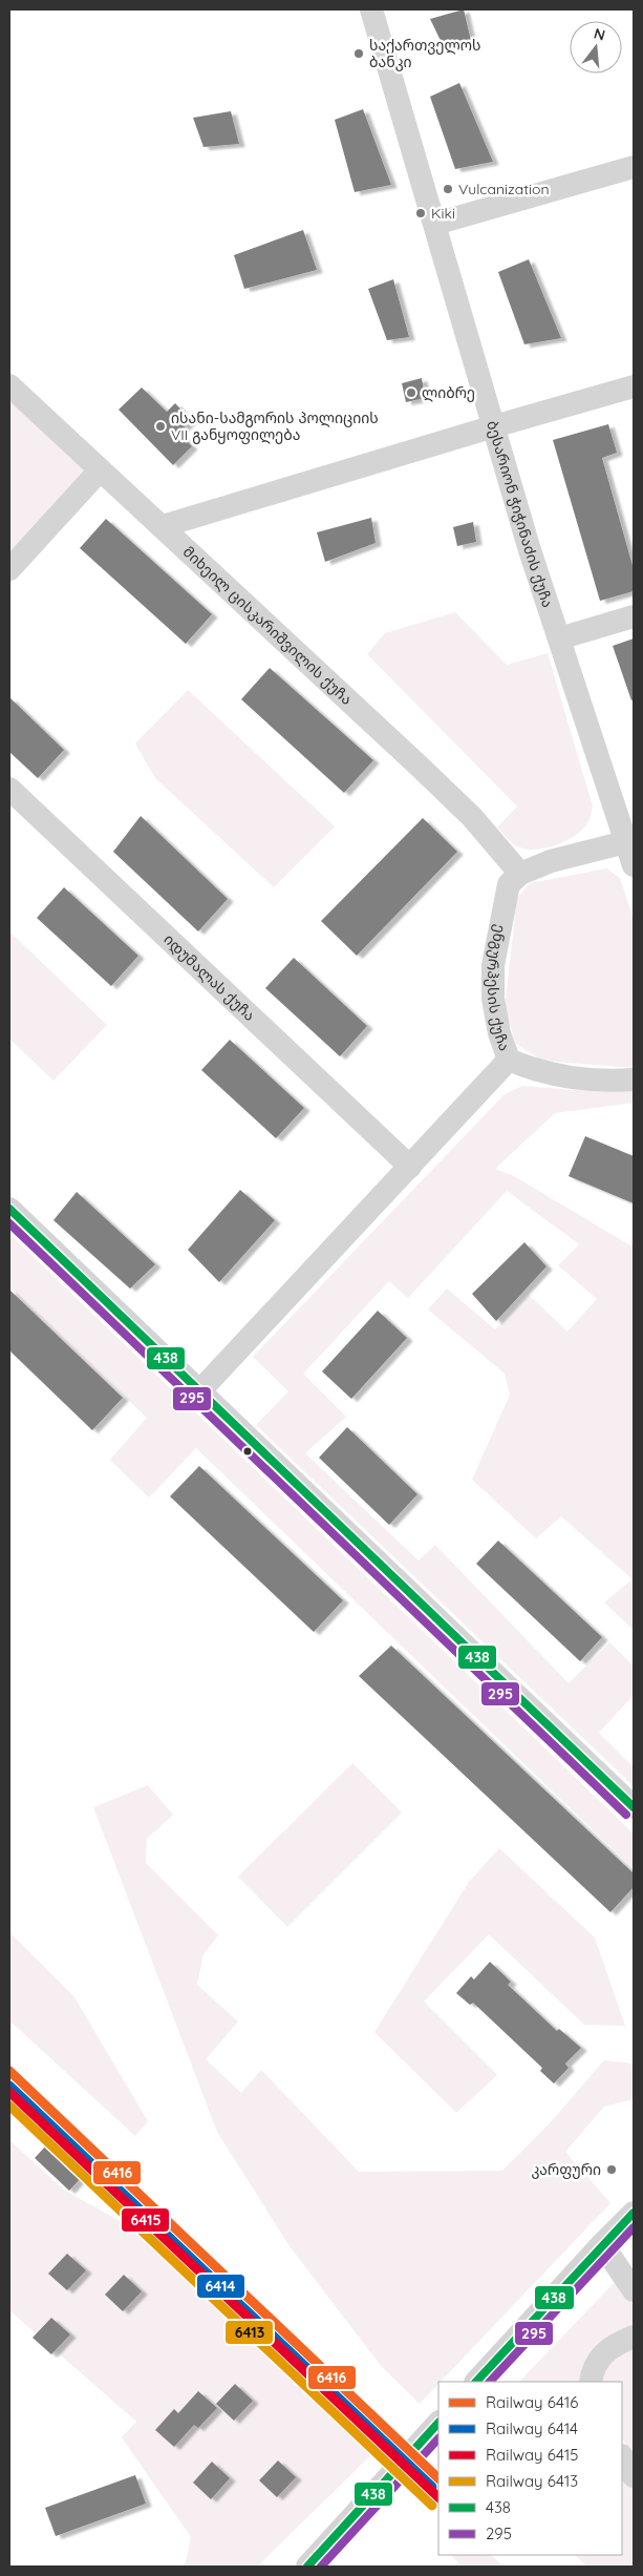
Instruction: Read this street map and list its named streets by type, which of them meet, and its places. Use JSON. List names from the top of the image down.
{
  "streets": {
    "street": [
      "ბესარიონ ჭიჭინაძის ქუჩა",
      "მიხეილ ცისკარიშვილის ქუჩა",
      "იდუმალას ქუჩა",
      "ენგურჰესის ქუჩა"
    ]
  },
  "crossings": [
    ["მიხეილ ცისკარიშვილის ქუჩა", "ენგურჰესის ქუჩა"],
    ["იდუმალას ქუჩა", "ენგურჰესის ქუჩა"]
  ],
  "places": [
    "საქართველოს ბანკი",
    "Vulcanization",
    "Kiki",
    "ლიბრე",
    "ისანი-სამგორის პოლიციის VII განყოფილება",
    "კარფური"
  ],
  "lines": [
    "transit line 438",
    "transit line 295",
    "rail line 6416",
    "rail line 6414",
    "rail line 6415",
    "rail line 6413"
  ],
  "legend": [
    "Railway 6416",
    "Railway 6414",
    "Railway 6415",
    "Railway 6413",
    "438",
    "295"
  ],
  "north": "top"
}
